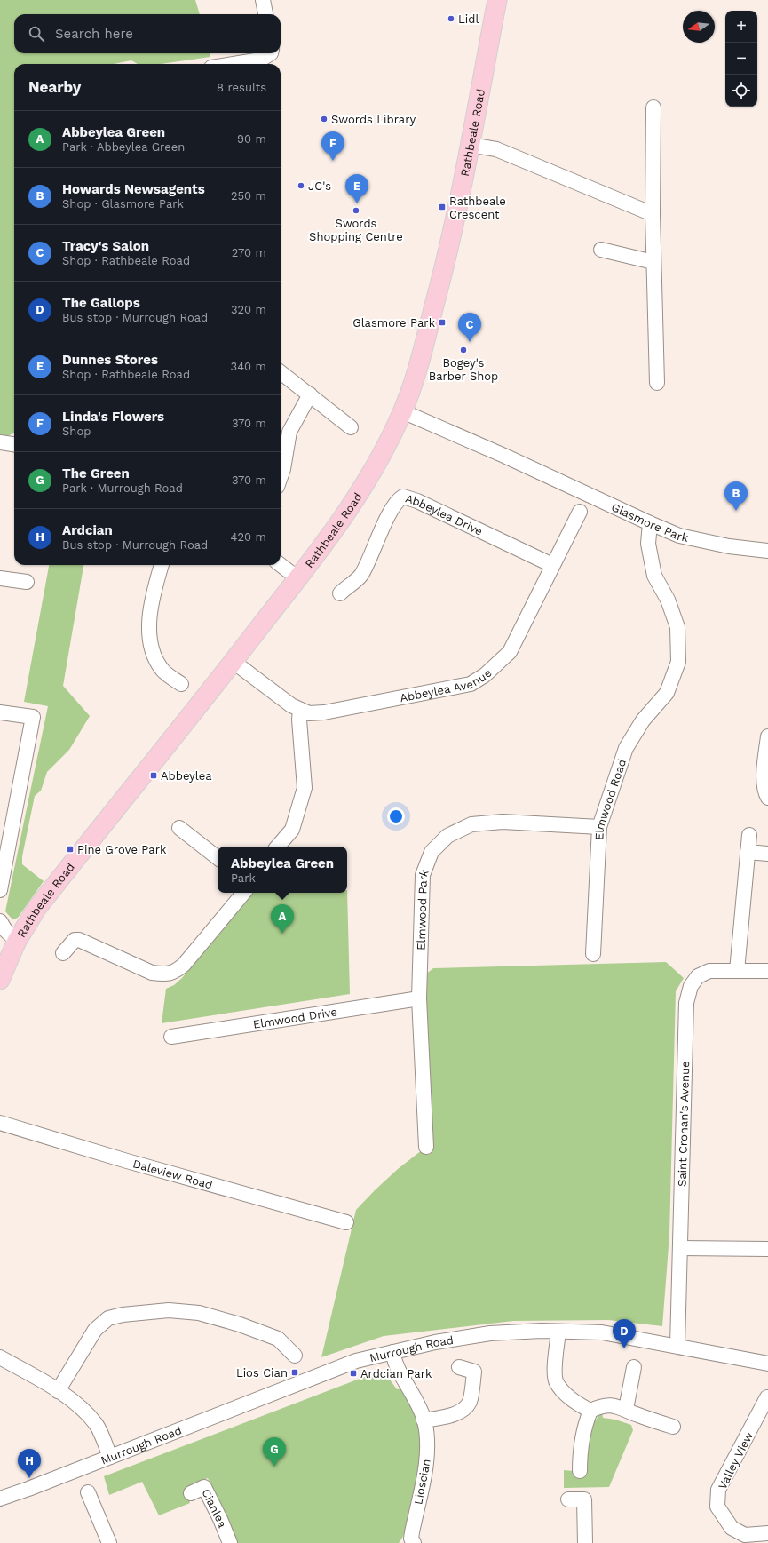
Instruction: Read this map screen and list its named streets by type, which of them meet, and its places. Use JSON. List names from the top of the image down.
{
  "streets": {
    "main road": ["Rathbeale Road"],
    "street": [
      "Abbeylea Drive",
      "Glasmore Park",
      "Abbeylea Avenue",
      "Elmwood Road",
      "Elmwood Park",
      "Elmwood Drive",
      "Saint Cronan's Avenue",
      "Daleview Road",
      "Murrough Road",
      "Valley View",
      "Lioscian",
      "Cianlea"
    ]
  },
  "crossings": [
    ["Rathbeale Road", "Glasmore Park"],
    ["Rathbeale Road", "Abbeylea Avenue"],
    ["Abbeylea Drive", "Abbeylea Avenue"],
    ["Glasmore Park", "Elmwood Road"],
    ["Elmwood Road", "Elmwood Park"],
    ["Elmwood Park", "Elmwood Drive"],
    ["Saint Cronan's Avenue", "Murrough Road"],
    ["Murrough Road", "Lioscian"]
  ],
  "places": {
    "other": [
      "Lidl",
      "Swords Library",
      "JC's",
      "Swords Shopping Centre",
      "Bogey's Barber Shop"
    ],
    "transit": [
      "Rathbeale Crescent",
      "Glasmore Park",
      "Abbeylea",
      "Pine Grove Park",
      "Lios Cian",
      "Ardcian Park"
    ]
  },
  "north": "left",
  "page": {
    "map_buttons": ["+", "−"],
    "search": "Search here",
    "heading": ["Nearby", "8 results"],
    "list": [
      {
        "mark": "A",
        "name": "Abbeylea Green",
        "note": "Park · Abbeylea Green",
        "value": "90 m"
      },
      {
        "mark": "B",
        "name": "Howards Newsagents",
        "note": "Shop · Glasmore Park",
        "value": "250 m"
      },
      {
        "mark": "C",
        "name": "Tracy's Salon",
        "note": "Shop · Rathbeale Road",
        "value": "270 m"
      },
      {
        "mark": "D",
        "name": "The Gallops",
        "note": "Bus stop · Murrough Road",
        "value": "320 m"
      },
      {
        "mark": "E",
        "name": "Dunnes Stores",
        "note": "Shop · Rathbeale Road",
        "value": "340 m"
      },
      {
        "mark": "F",
        "name": "Linda's Flowers",
        "note": "Shop",
        "value": "370 m"
      },
      {
        "mark": "G",
        "name": "The Green",
        "note": "Park · Murrough Road",
        "value": "370 m"
      },
      {
        "mark": "H",
        "name": "Ardcian",
        "note": "Bus stop · Murrough Road",
        "value": "420 m"
      }
    ],
    "pins": [
      "F",
      "E",
      "C",
      "B",
      "A",
      "D",
      "G",
      "H"
    ],
    "popup": ["Abbeylea Green", "Park"]
  }
}
